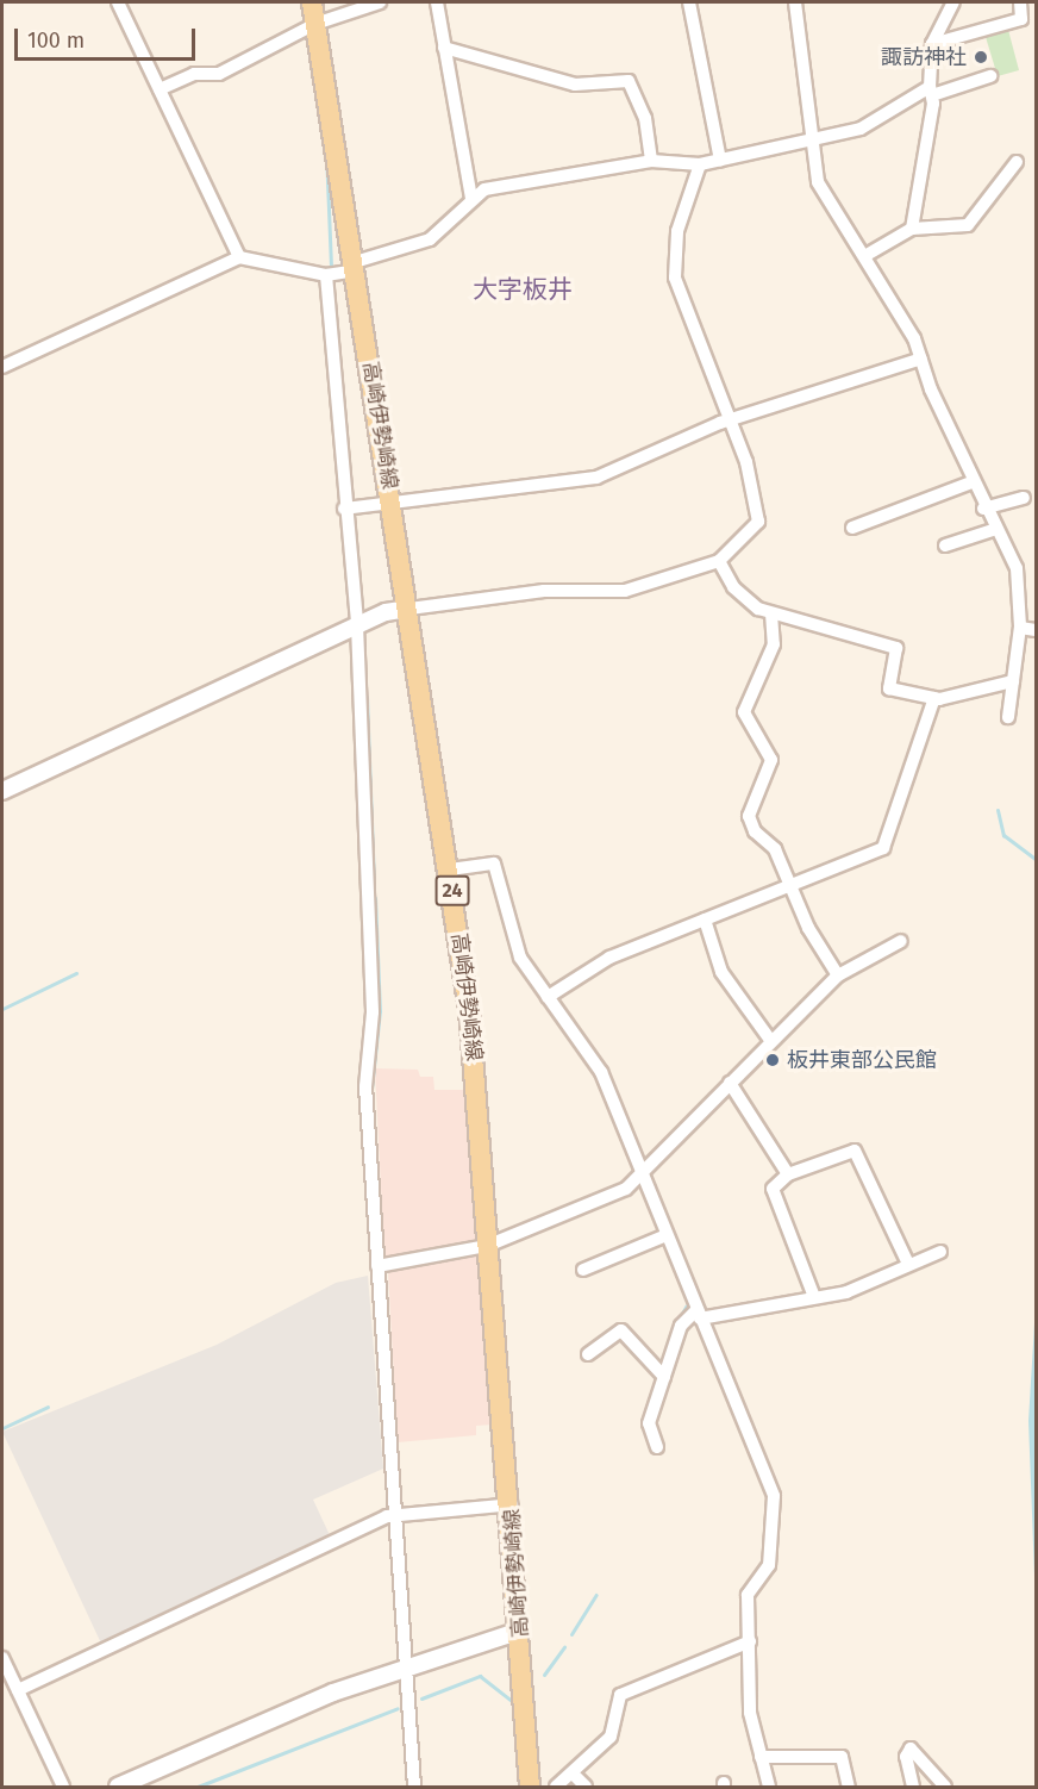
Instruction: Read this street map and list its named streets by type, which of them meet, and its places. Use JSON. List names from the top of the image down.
{
  "streets": {
    "main road": ["高崎伊勢崎線", "24"]
  },
  "districts": ["大字板井"],
  "places": ["諏訪神社", "板井東部公民館"],
  "scale_bar": "100 m"
}
